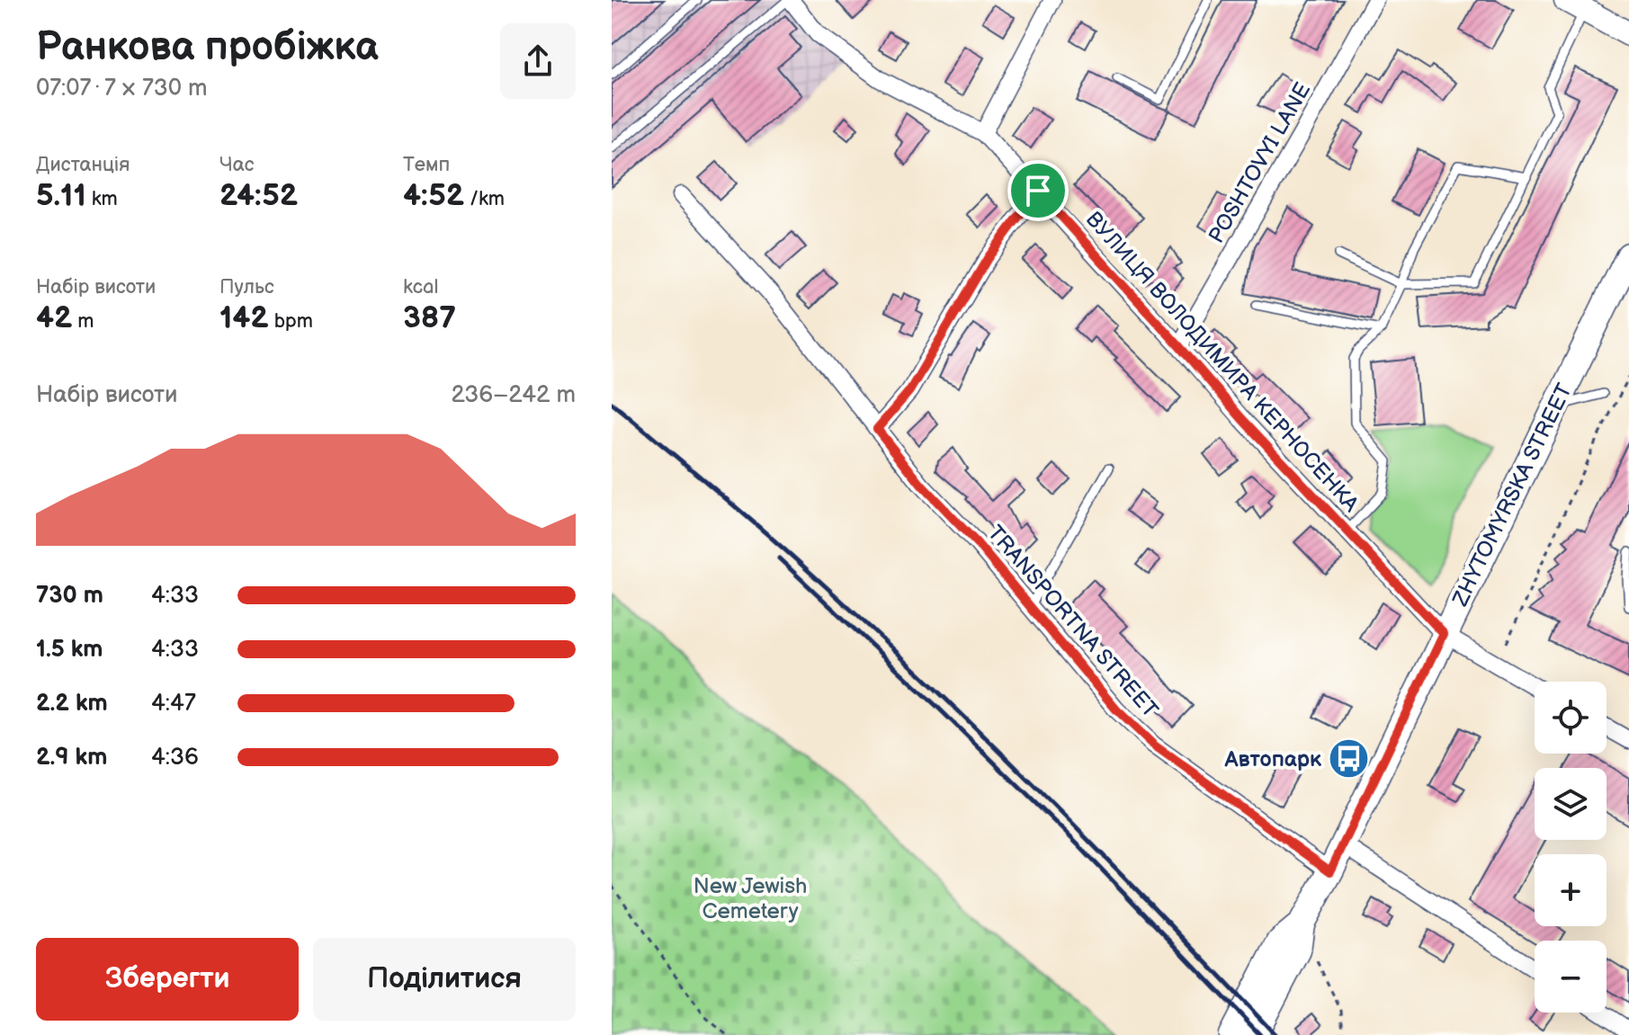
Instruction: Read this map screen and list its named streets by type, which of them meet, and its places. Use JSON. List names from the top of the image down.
{
  "streets": {
    "main road": ["ZHYTOMYRSKA STREET"],
    "street": ["POSHTOVYI LANE", "ВУЛИЦЯ ВОЛОДИМИРА КЕРНОСЕНКА", "TRANSPORTNA STREET"]
  },
  "crossings": [
    ["POSHTOVYI LANE", "ВУЛИЦЯ ВОЛОДИМИРА КЕРНОСЕНКА"],
    ["ВУЛИЦЯ ВОЛОДИМИРА КЕРНОСЕНКА", "ZHYTOMYRSKA STREET"],
    ["ZHYTOMYRSKA STREET", "TRANSPORTNA STREET"]
  ],
  "parks": ["New Jewish Cemetery"],
  "places": {
    "bus stop": ["Автопарк"]
  },
  "page": {
    "heading": ["Ранкова пробіжка", "07:07 · 7 × 730 m"],
    "stats": [
      ["Дистанція", "5.11 km"],
      ["Час", "24:52"],
      ["Темп", "4:52 /km"],
      ["Набір висоти", "42 m"],
      ["Пульс", "142 bpm"],
      ["kcal", "387"]
    ],
    "chart": ["Набір висоти", "236–242 m"],
    "list": [
      {
        "name": "730 m",
        "note": "4:33"
      },
      {
        "name": "1.5 km",
        "note": "4:33"
      },
      {
        "name": "2.2 km",
        "note": "4:47"
      },
      {
        "name": "2.9 km",
        "note": "4:36"
      }
    ],
    "map_buttons": ["+", "−"],
    "buttons": ["Зберегти", "Поділитися"]
  }
}
